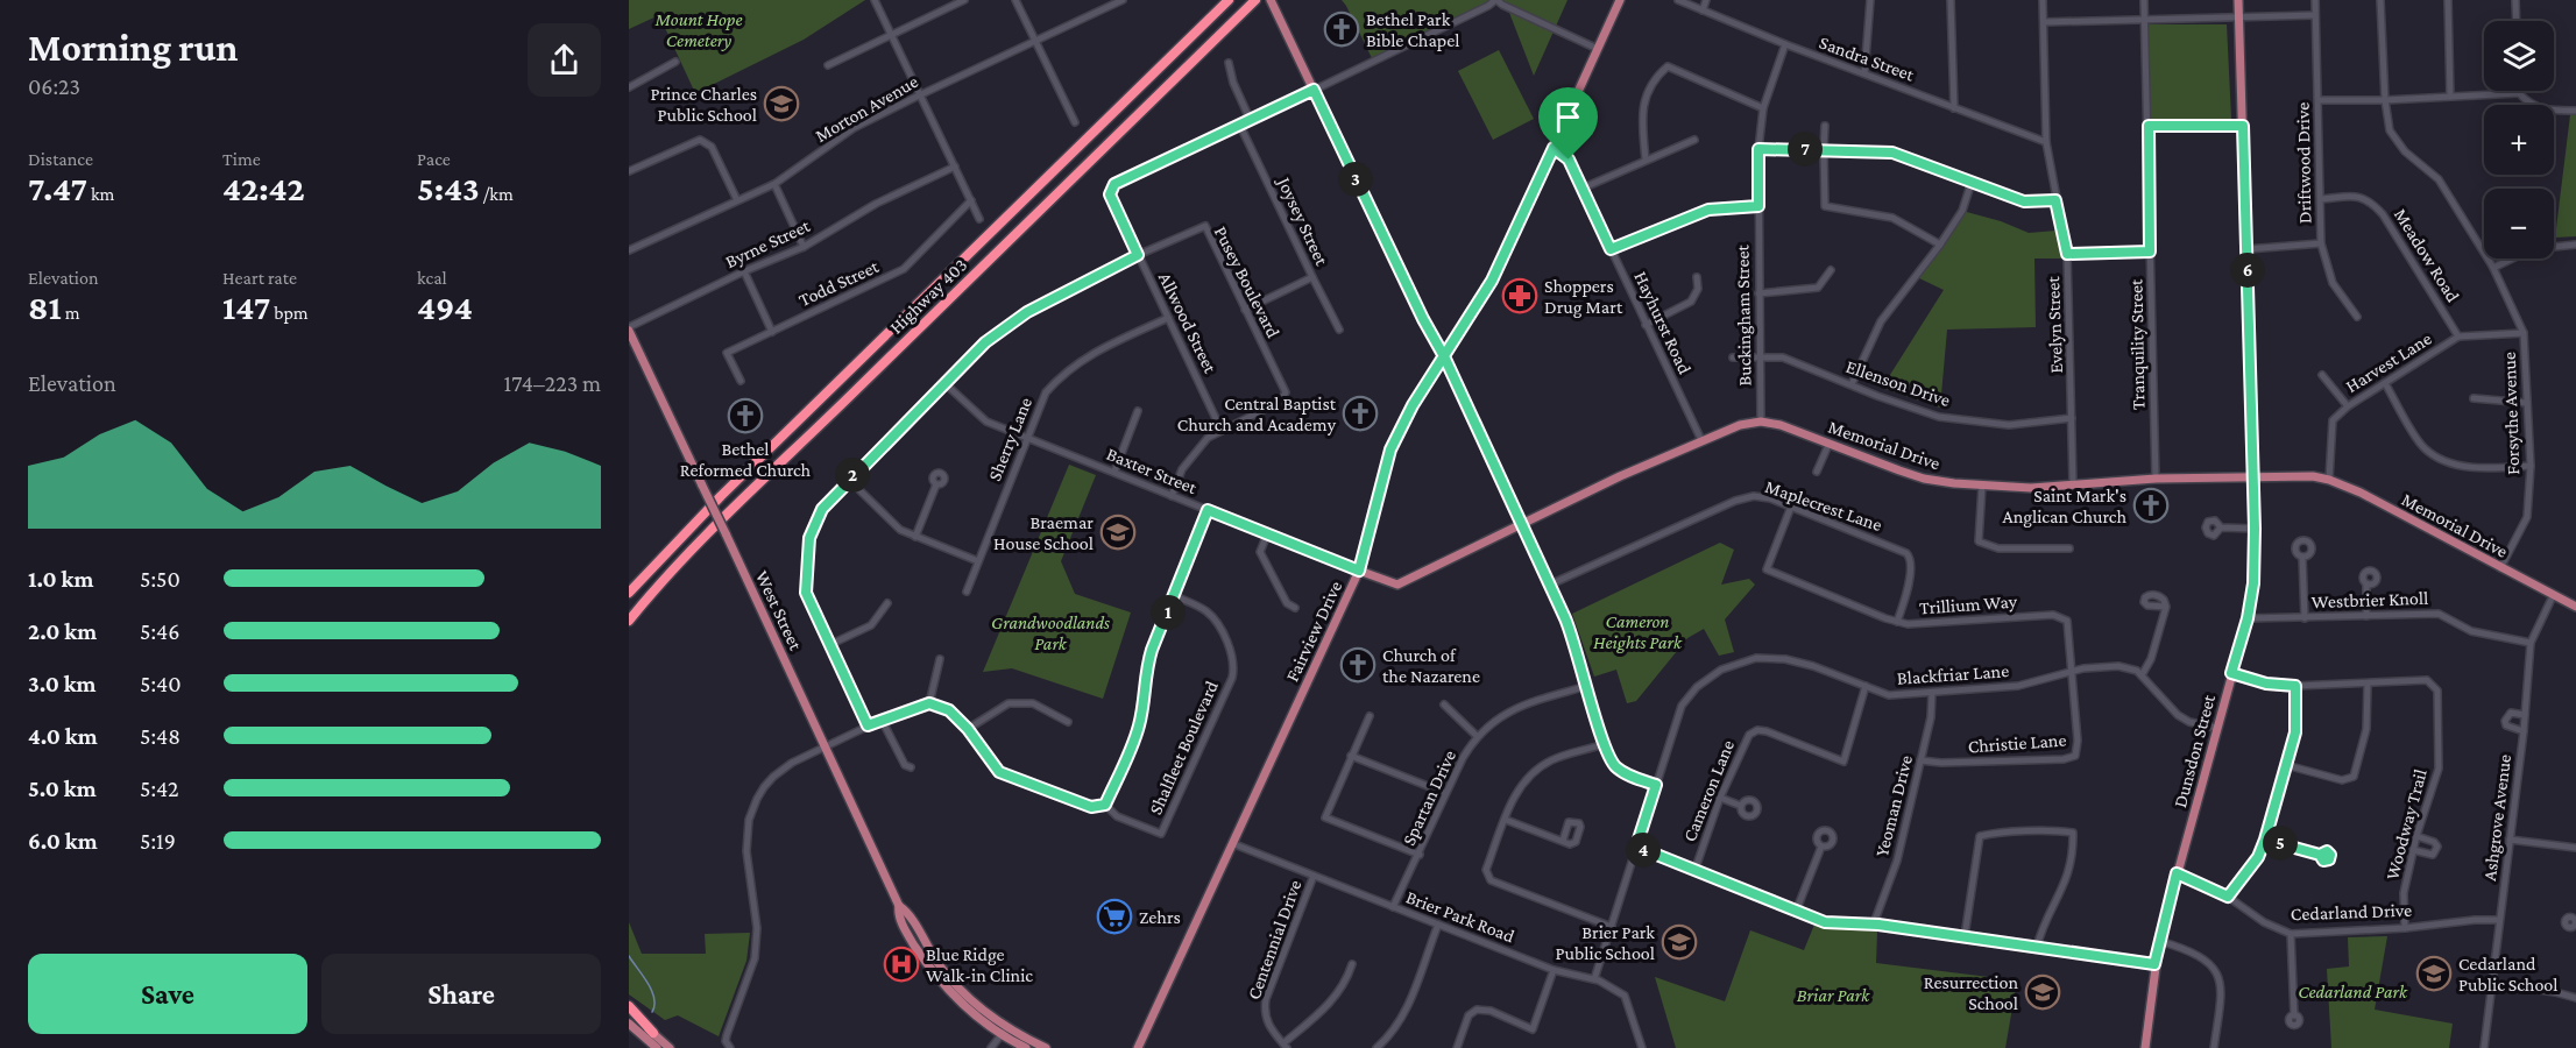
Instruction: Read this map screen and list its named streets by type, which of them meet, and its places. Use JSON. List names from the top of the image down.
{
  "streets": {
    "highway": ["Highway 403"],
    "main road": [
      "Memorial Drive",
      "West Street",
      "Fairview Drive",
      "Dunsdon Street"
    ],
    "street": [
      "Sandra Street",
      "Morton Avenue",
      "Driftwood Drive",
      "Joysey Street",
      "Byrne Street",
      "Meadow Road",
      "Pusey Boulevard",
      "Todd Street",
      "Buckingham Street",
      "Allwood Street",
      "Hayhurst Road",
      "Evelyn Street",
      "Tranquility Street",
      "Harvest Lane",
      "Ellenson Drive",
      "Forsythe Avenue",
      "Sherry Lane",
      "Baxter Street",
      "Maplecrest Lane",
      "Westbrier Knoll",
      "Trillium Way",
      "Blackfriar Lane",
      "Christie Lane",
      "Shalfleet Boulevard",
      "Cameron Lane",
      "Spartan Drive",
      "Yeoman Drive",
      "Ashgrove Avenue",
      "Woodway Trail",
      "Cedarland Drive",
      "Brier Park Road",
      "Centennial Drive"
    ]
  },
  "crossings": [
    ["Sandra Street", "Buckingham Street"],
    ["Sandra Street", "Evelyn Street"],
    ["Driftwood Drive", "Meadow Road"],
    ["Joysey Street", "Allwood Street"],
    ["Byrne Street", "West Street"],
    ["Meadow Road", "Harvest Lane"],
    ["Pusey Boulevard", "Allwood Street"],
    ["Pusey Boulevard", "Baxter Street"],
    ["Buckingham Street", "Ellenson Drive"],
    ["Buckingham Street", "Memorial Drive"],
    ["Allwood Street", "Sherry Lane"],
    ["Hayhurst Road", "Memorial Drive"],
    ["Hayhurst Road", "Fairview Drive"],
    ["Evelyn Street", "Ellenson Drive"],
    ["Evelyn Street", "Memorial Drive"],
    ["Tranquility Street", "Memorial Drive"],
    ["Harvest Lane", "Forsythe Avenue"],
    ["Harvest Lane", "Memorial Drive"],
    ["Forsythe Avenue", "Memorial Drive"],
    ["Sherry Lane", "Baxter Street"],
    ["Memorial Drive", "Baxter Street"],
    ["Memorial Drive", "Fairview Drive"],
    ["Memorial Drive", "Dunsdon Street"],
    ["Memorial Drive", "Ashgrove Avenue"],
    ["Baxter Street", "Fairview Drive"],
    ["Maplecrest Lane", "Trillium Way"],
    ["Westbrier Knoll", "Dunsdon Street"],
    ["Westbrier Knoll", "Ashgrove Avenue"],
    ["Trillium Way", "Blackfriar Lane"],
    ["Trillium Way", "Christie Lane"],
    ["Fairview Drive", "Brier Park Road"],
    ["Blackfriar Lane", "Christie Lane"],
    ["Blackfriar Lane", "Cameron Lane"],
    ["Blackfriar Lane", "Yeoman Drive"],
    ["Blackfriar Lane", "Brier Park Road"],
    ["Christie Lane", "Yeoman Drive"],
    ["Dunsdon Street", "Woodway Trail"],
    ["Dunsdon Street", "Cedarland Drive"],
    ["Spartan Drive", "Brier Park Road"],
    ["Ashgrove Avenue", "Cedarland Drive"],
    ["Woodway Trail", "Cedarland Drive"],
    ["Brier Park Road", "Centennial Drive"]
  ],
  "parks": [
    "Mount Hope Cemetery",
    "Cameron Heights Park",
    "Grandwoodlands Park",
    "Cedarland Park",
    "Briar Park"
  ],
  "places": {
    "church": [
      "Bethel Park Bible Chapel",
      "Central Baptist Church and Academy",
      "Bethel Reformed Church",
      "Saint Mark's Anglican Church",
      "Church of the Nazarene"
    ],
    "school or university": [
      "Prince Charles Public School",
      "Braemar House School",
      "Brier Park Public School",
      "Cedarland Public School",
      "Resurrection School"
    ],
    "pharmacy": ["Shoppers Drug Mart"],
    "supermarket": ["Zehrs"],
    "hospital": ["Blue Ridge Walk-in Clinic"]
  },
  "page": {
    "heading": ["Morning run", "06:23"],
    "map_buttons": ["+", "−"],
    "stats": [
      ["Distance", "7.47 km"],
      ["Time", "42:42"],
      ["Pace", "5:43 /km"],
      ["Elevation", "81 m"],
      ["Heart rate", "147 bpm"],
      ["kcal", "494"]
    ],
    "pins": [
      "7",
      "3",
      "6",
      "2",
      "1",
      "5",
      "4"
    ],
    "chart": ["Elevation", "174–223 m"],
    "list": [
      {
        "name": "1.0 km",
        "note": "5:50"
      },
      {
        "name": "2.0 km",
        "note": "5:46"
      },
      {
        "name": "3.0 km",
        "note": "5:40"
      },
      {
        "name": "4.0 km",
        "note": "5:48"
      },
      {
        "name": "5.0 km",
        "note": "5:42"
      },
      {
        "name": "6.0 km",
        "note": "5:19"
      }
    ],
    "buttons": ["Save", "Share"]
  }
}
